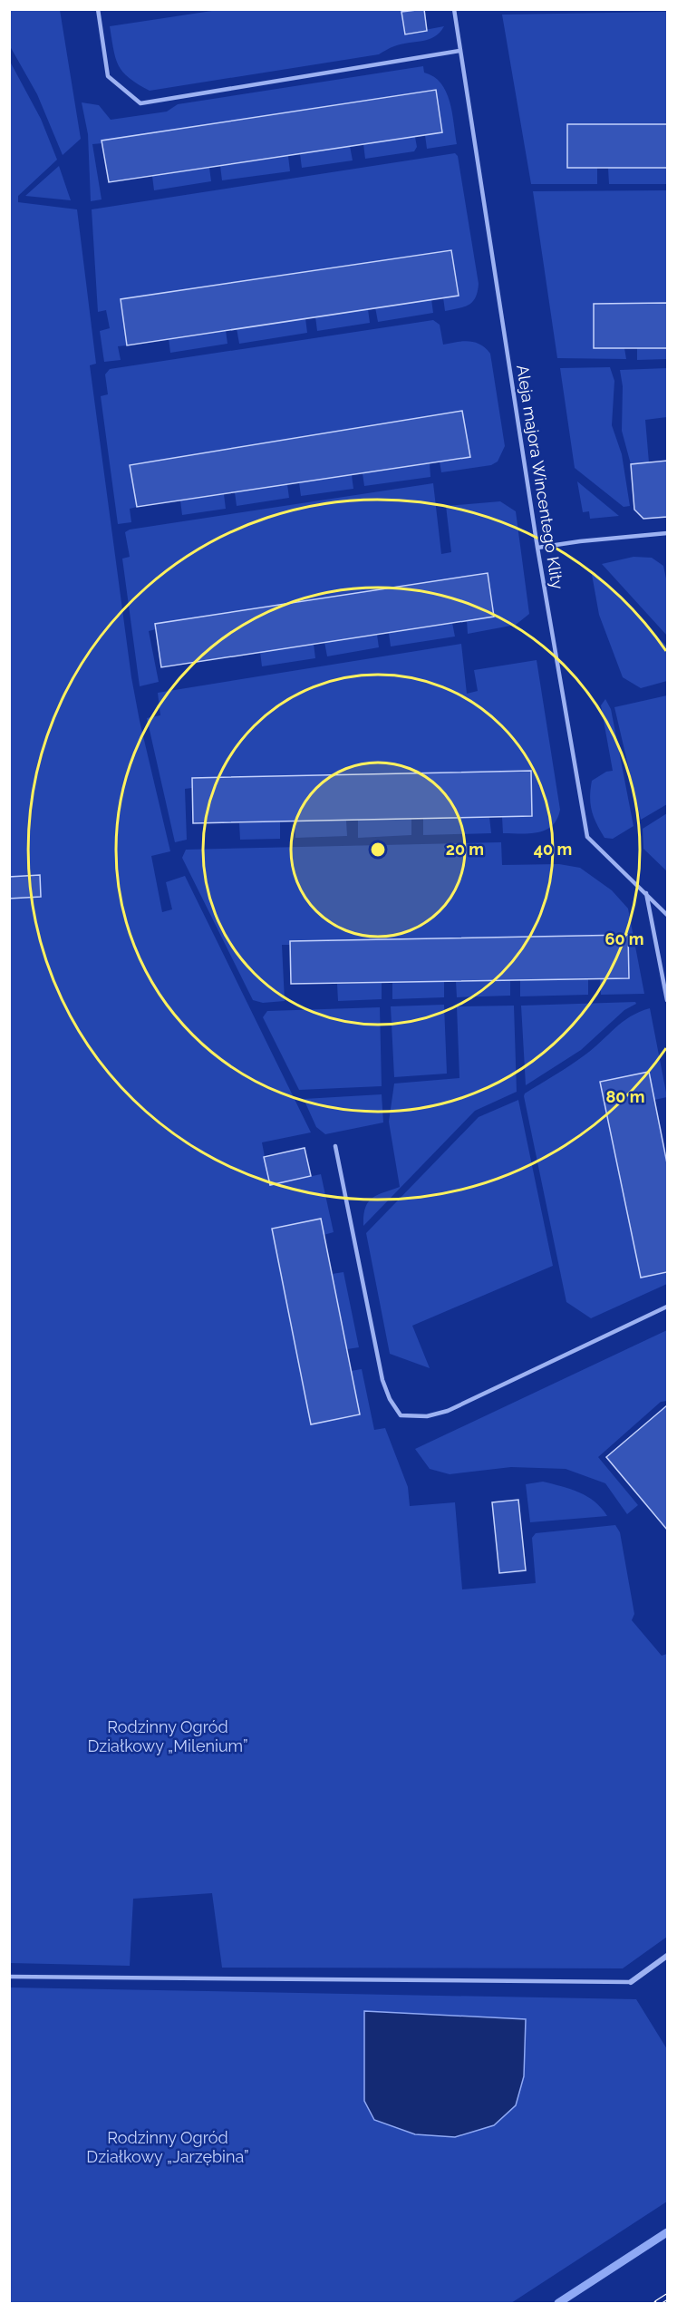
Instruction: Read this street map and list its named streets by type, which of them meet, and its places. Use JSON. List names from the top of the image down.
{
  "streets": {
    "lane": ["Aleja majora Wincentego Klity"]
  },
  "parks": ["Rodzinny Ogród Działkowy „Milenium”", "Rodzinny Ogród Działkowy „Jarzębina”"],
  "rings": [
    "20 m",
    "40 m",
    "60 m",
    "80 m"
  ]
}
